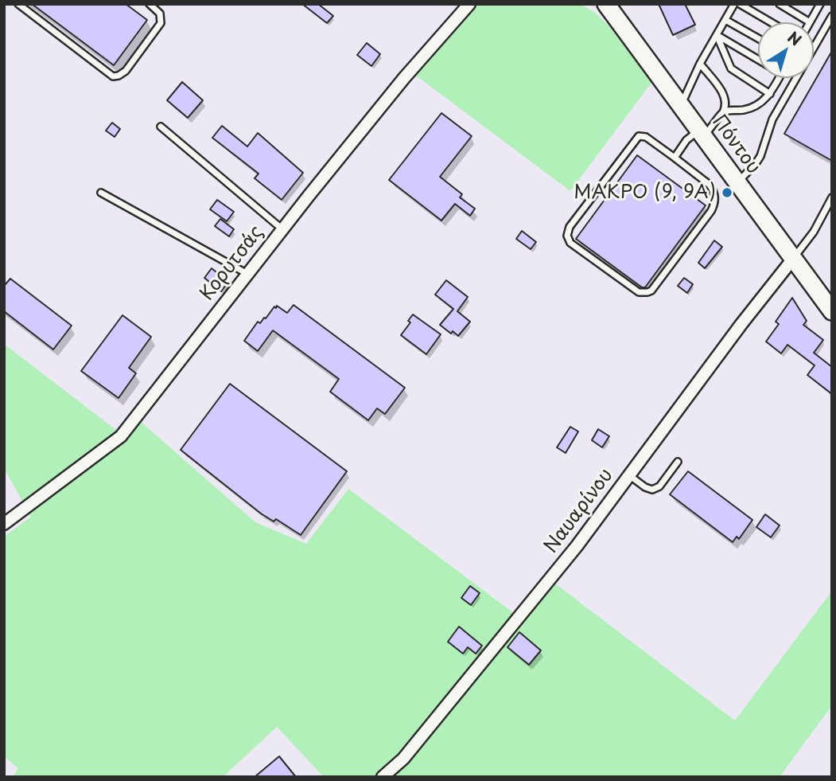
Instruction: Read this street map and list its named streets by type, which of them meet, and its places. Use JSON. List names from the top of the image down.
{
  "streets": {
    "street": ["Πόντου", "Κορυτσάς", "Ναυαρίνου"]
  },
  "crossings": [
    ["Πόντου", "Ναυαρίνου"]
  ],
  "places": ["ΜΑΚΡΟ (9, 9Α)"],
  "north": "top right"
}
